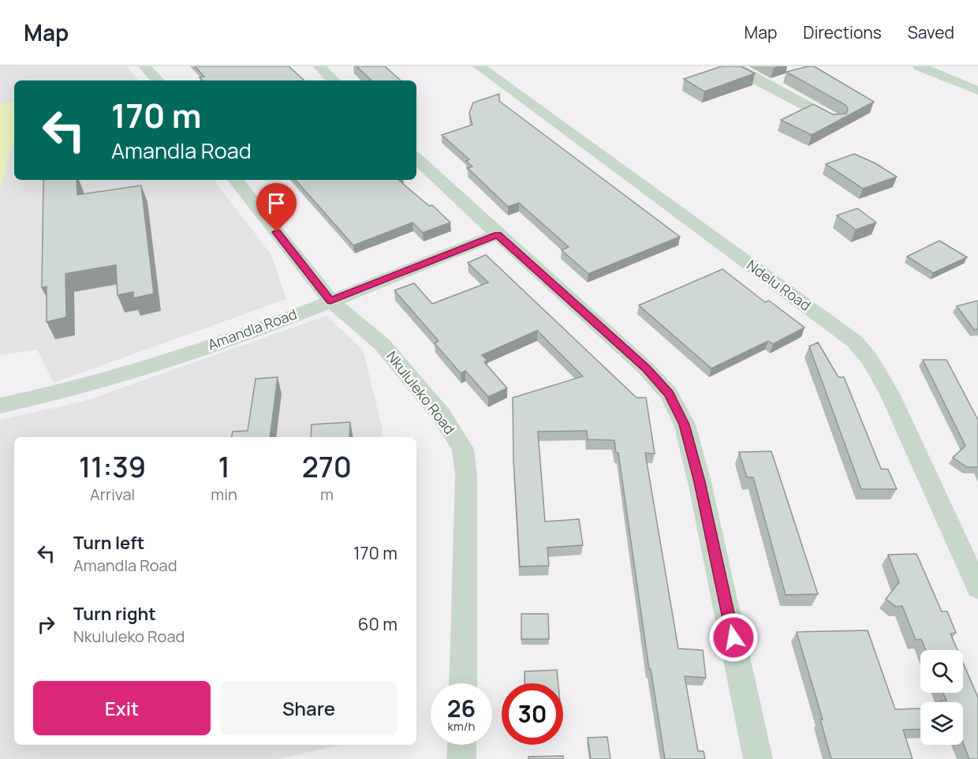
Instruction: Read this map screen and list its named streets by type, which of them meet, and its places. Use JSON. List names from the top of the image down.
{
  "streets": {
    "street": ["Ndelu Road", "Amandla Road", "Nkululeko Road"]
  },
  "crossings": [
    ["Amandla Road", "Nkululeko Road"]
  ],
  "page": {
    "header": "Map",
    "nav": ["Map", "Directions", "Saved"],
    "turn": ["170 m", "Amandla Road"],
    "eta": [
      "11:39",
      "Arrival",
      "1",
      "min",
      "270",
      "m"
    ],
    "list": [
      {
        "name": "Turn left",
        "note": "Amandla Road",
        "value": "170 m"
      },
      {
        "name": "Turn right",
        "note": "Nkululeko Road",
        "value": "60 m"
      }
    ],
    "buttons": ["Exit", "Share"],
    "speed": "26 km/h",
    "limit": "30"
  }
}
